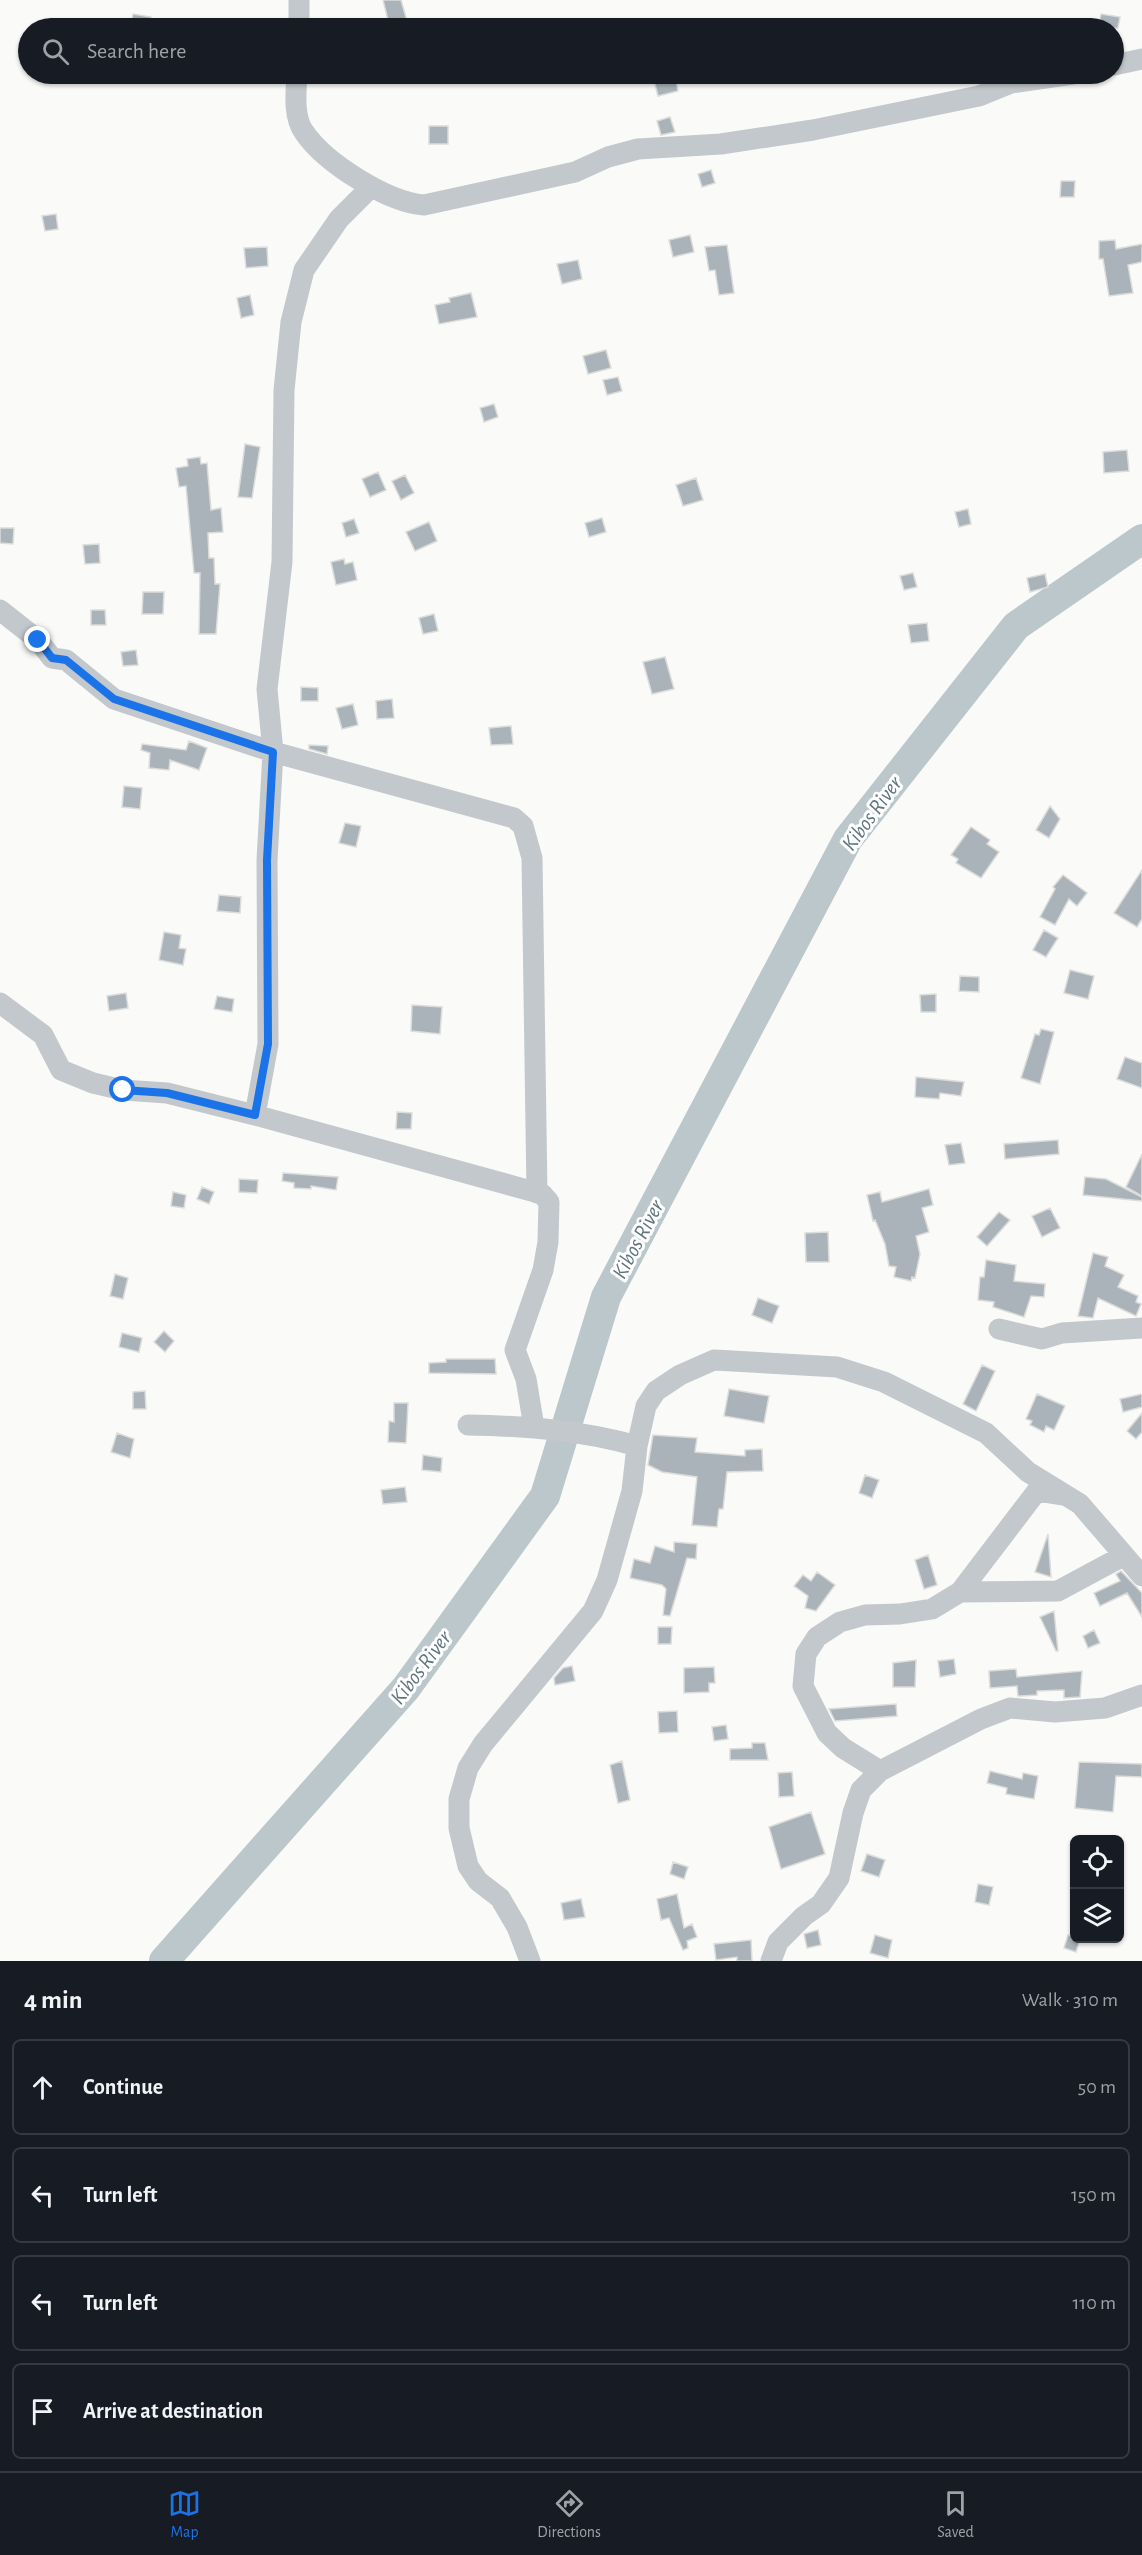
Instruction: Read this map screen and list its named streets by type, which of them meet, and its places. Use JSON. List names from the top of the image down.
{
  "water": ["Kibos River"],
  "page": {
    "search": "Search here",
    "heading": ["4 min", "Walk · 310 m"],
    "list": [
      ["Continue", "50 m"],
      ["Turn left", "150 m"],
      ["Turn left", "110 m"],
      "Arrive at destination"
    ],
    "nav": ["Map", "Directions", "Saved"]
  }
}
